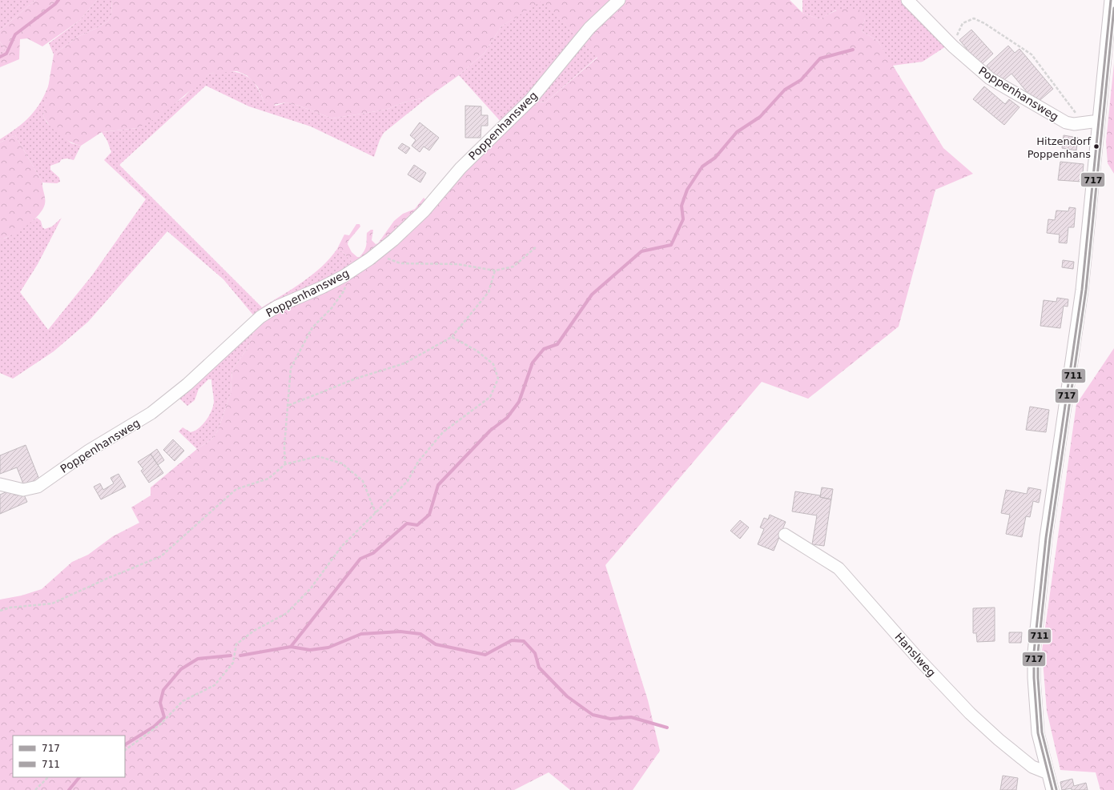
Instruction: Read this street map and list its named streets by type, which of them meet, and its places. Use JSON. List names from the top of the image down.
{
  "streets": {
    "street": ["Poppenhansweg", "Hanslweg"]
  },
  "places": ["Hitzendorf Poppenhans"],
  "lines": ["transit line 717", "transit line 711"],
  "legend": ["717", "711"]
}
